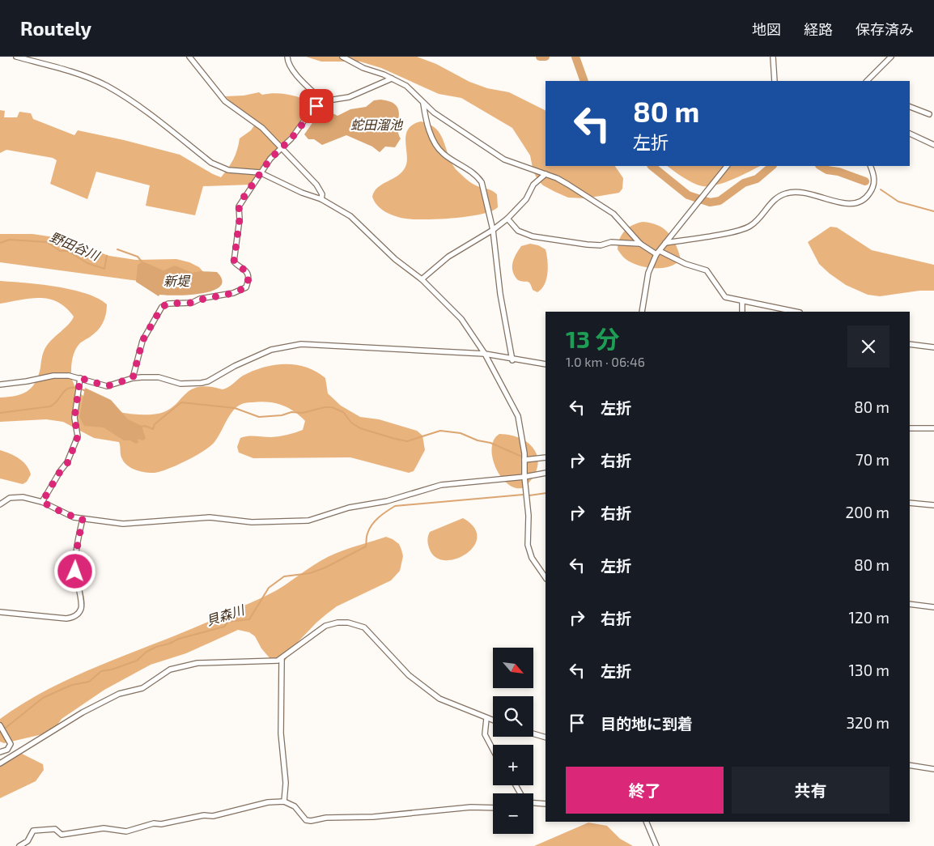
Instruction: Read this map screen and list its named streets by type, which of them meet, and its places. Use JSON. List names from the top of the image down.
{
  "water": [
    "蛇田溜池",
    "野田谷川",
    "新堤",
    "貝森川"
  ],
  "north": "bottom right",
  "page": {
    "header": "Routely",
    "nav": ["地図", "経路", "保存済み"],
    "turn": ["80 m", "左折"],
    "heading": ["13 分", "1.0 km · 06:46"],
    "list": [
      {
        "name": "左折",
        "value": "80 m"
      },
      {
        "name": "右折",
        "value": "70 m"
      },
      {
        "name": "右折",
        "value": "200 m"
      },
      {
        "name": "左折",
        "value": "80 m"
      },
      {
        "name": "右折",
        "value": "120 m"
      },
      {
        "name": "左折",
        "value": "130 m"
      },
      {
        "name": "目的地に到着",
        "value": "320 m"
      }
    ],
    "map_buttons": ["+", "−"],
    "buttons": ["終了", "共有"]
  }
}
